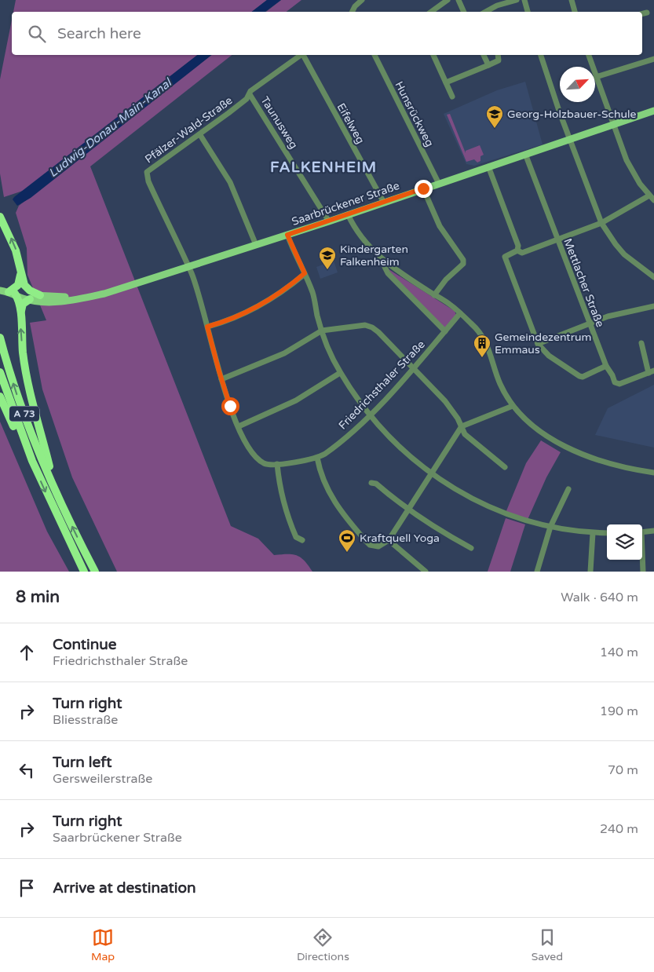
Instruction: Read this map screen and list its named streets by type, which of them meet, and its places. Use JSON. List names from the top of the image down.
{
  "streets": {
    "highway": ["A 73"],
    "main road": ["Saarbrückener Straße"],
    "street": [
      "Hunsrückweg",
      "Taunusweg",
      "Eifelweg",
      "Pfälzer-Wald-Straße",
      "Mettlacher Straße",
      "Friedrichsthaler Straße"
    ]
  },
  "crossings": [
    ["Hunsrückweg", "Saarbrückener Straße"],
    ["Taunusweg", "Pfälzer-Wald-Straße"],
    ["Taunusweg", "Saarbrückener Straße"],
    ["Eifelweg", "Saarbrückener Straße"],
    ["Pfälzer-Wald-Straße", "Saarbrückener Straße"],
    ["Pfälzer-Wald-Straße", "Friedrichsthaler Straße"],
    ["Saarbrückener Straße", "Mettlacher Straße"],
    ["Saarbrückener Straße", "Friedrichsthaler Straße"]
  ],
  "districts": ["FALKENHEIM"],
  "water": ["Ludwig-Donau-Main-Kanal"],
  "places": {
    "school or university": ["Georg-Holzbauer-Schule", "Kindergarten Falkenheim"],
    "building": ["Gemeindezentrum Emmaus"],
    "sports": ["Kraftquell Yoga"]
  },
  "north": "top right",
  "page": {
    "search": "Search here",
    "heading": ["8 min", "Walk · 640 m"],
    "list": [
      ["Continue", "Friedrichsthaler Straße", "140 m"],
      ["Turn right", "Bliesstraße", "190 m"],
      ["Turn left", "Gersweilerstraße", "70 m"],
      ["Turn right", "Saarbrückener Straße", "240 m"],
      "Arrive at destination"
    ],
    "nav": ["Map", "Directions", "Saved"]
  }
}
